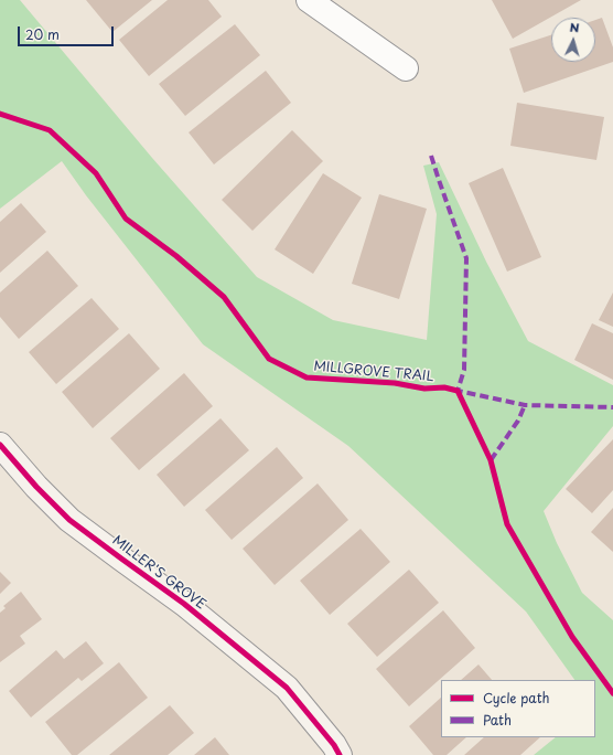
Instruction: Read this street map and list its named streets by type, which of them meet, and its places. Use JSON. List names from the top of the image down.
{
  "streets": {
    "street": ["MILLER'S GROVE"],
    "cycle path": ["MILLGROVE TRAIL"]
  },
  "legend": ["Cycle path", "Path"],
  "scale_bar": "20 m",
  "north": "top"
}
